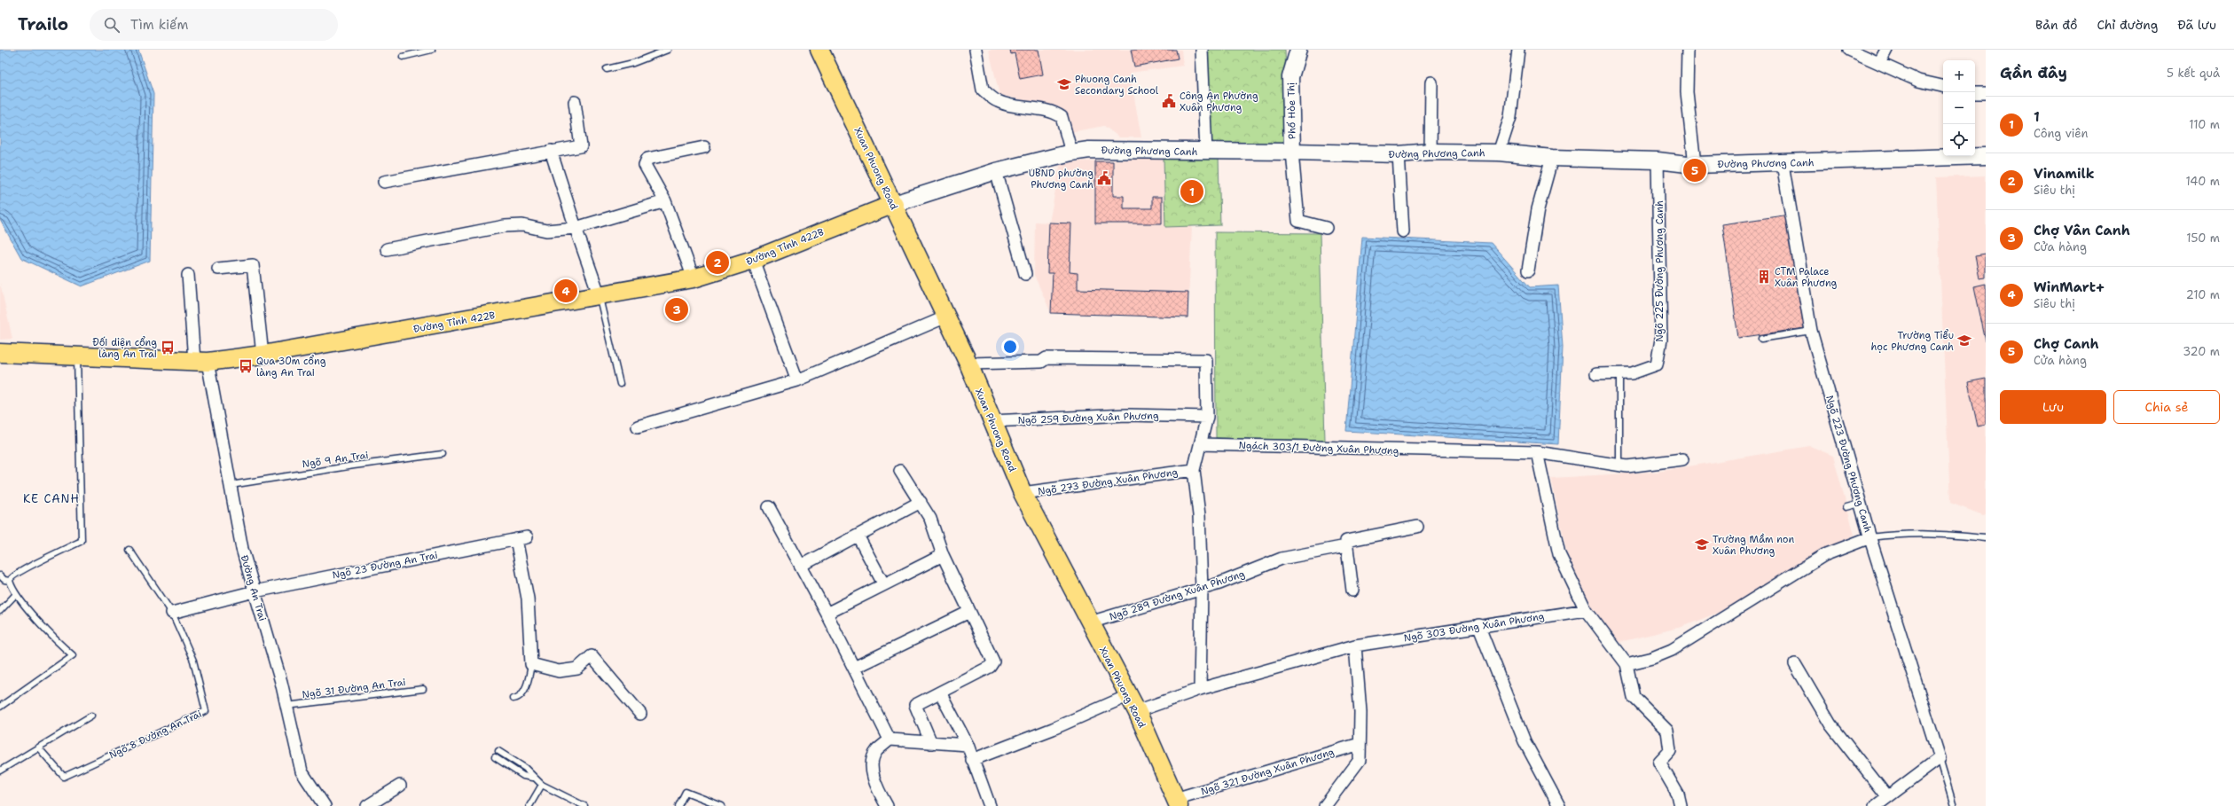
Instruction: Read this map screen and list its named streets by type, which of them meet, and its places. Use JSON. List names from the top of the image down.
{
  "streets": {
    "main road": ["Xuan Phuong Road", "Đường Tỉnh 422B"],
    "street": [
      "Phố Hòe Thị",
      "Đường Phương Canh",
      "Ngõ 225 Đường Phương Canh",
      "Ngõ 259 Đường Xuân Phương",
      "Ngách 303/1 Đường Xuân Phương",
      "Ngõ 223 Đường Phương Canh",
      "Ngõ 273 Đường Xuân Phương",
      "Ngõ 23 Đường An Trai",
      "Đường An Trai",
      "Ngõ 289 Đường Xuân Phương",
      "Ngõ 303 Đường Xuân Phương",
      "Ngõ 321 Đường Xuân Phương"
    ],
    "lane": ["Ngõ 9 An Trai", "Ngõ 31 Đường An Trai", "Ngõ 8 Đường An Trai"]
  },
  "crossings": [
    ["Phố Hòe Thị", "Đường Phương Canh"],
    ["Đường Phương Canh", "Xuan Phuong Road"],
    ["Đường Phương Canh", "Đường Tỉnh 422B"],
    ["Đường Phương Canh", "Ngõ 225 Đường Phương Canh"],
    ["Đường Phương Canh", "Ngõ 223 Đường Phương Canh"],
    ["Xuan Phuong Road", "Đường Tỉnh 422B"],
    ["Xuan Phuong Road", "Ngõ 259 Đường Xuân Phương"],
    ["Xuan Phuong Road", "Ngõ 273 Đường Xuân Phương"],
    ["Xuan Phuong Road", "Ngõ 289 Đường Xuân Phương"],
    ["Xuan Phuong Road", "Ngõ 303 Đường Xuân Phương"],
    ["Xuan Phuong Road", "Ngõ 321 Đường Xuân Phương"],
    ["Đường Tỉnh 422B", "Đường An Trai"],
    ["Ngõ 9 An Trai", "Đường An Trai"],
    ["Ngõ 23 Đường An Trai", "Đường An Trai"],
    ["Đường An Trai", "Ngõ 31 Đường An Trai"]
  ],
  "districts": ["KE CANH"],
  "places": {
    "school or university": ["Phuong Canh Secondary School", "Trường Tiểu học Phương Canh", "Trường Mầm non Xuân Phương"],
    "public building": ["Công An Phường Xuân Phương", "UBND phường Phương Canh"],
    "building": ["CTM Palace Xuân Phương"],
    "bus stop": ["Đối diện cổng làng An Trai", "Qua 30m cổng làng An Trai"]
  },
  "page": {
    "header": "Trailo",
    "search": "Tìm kiếm",
    "nav": ["Bản đồ", "Chỉ đường", "Đã lưu"],
    "heading": ["Gần đây", "5 kết quả"],
    "map_buttons": ["+", "−"],
    "list": [
      {
        "mark": "1",
        "name": "1",
        "note": "Công viên",
        "value": "110 m"
      },
      {
        "mark": "2",
        "name": "Vinamilk",
        "note": "Siêu thị",
        "value": "140 m"
      },
      {
        "mark": "3",
        "name": "Chợ Vân Canh",
        "note": "Cửa hàng",
        "value": "150 m"
      },
      {
        "mark": "4",
        "name": "WinMart+",
        "note": "Siêu thị",
        "value": "210 m"
      },
      {
        "mark": "5",
        "name": "Chợ Canh",
        "note": "Cửa hàng",
        "value": "320 m"
      }
    ],
    "pins": [
      "5",
      "1",
      "2",
      "4",
      "3"
    ],
    "buttons": ["Lưu", "Chia sẻ"]
  }
}
